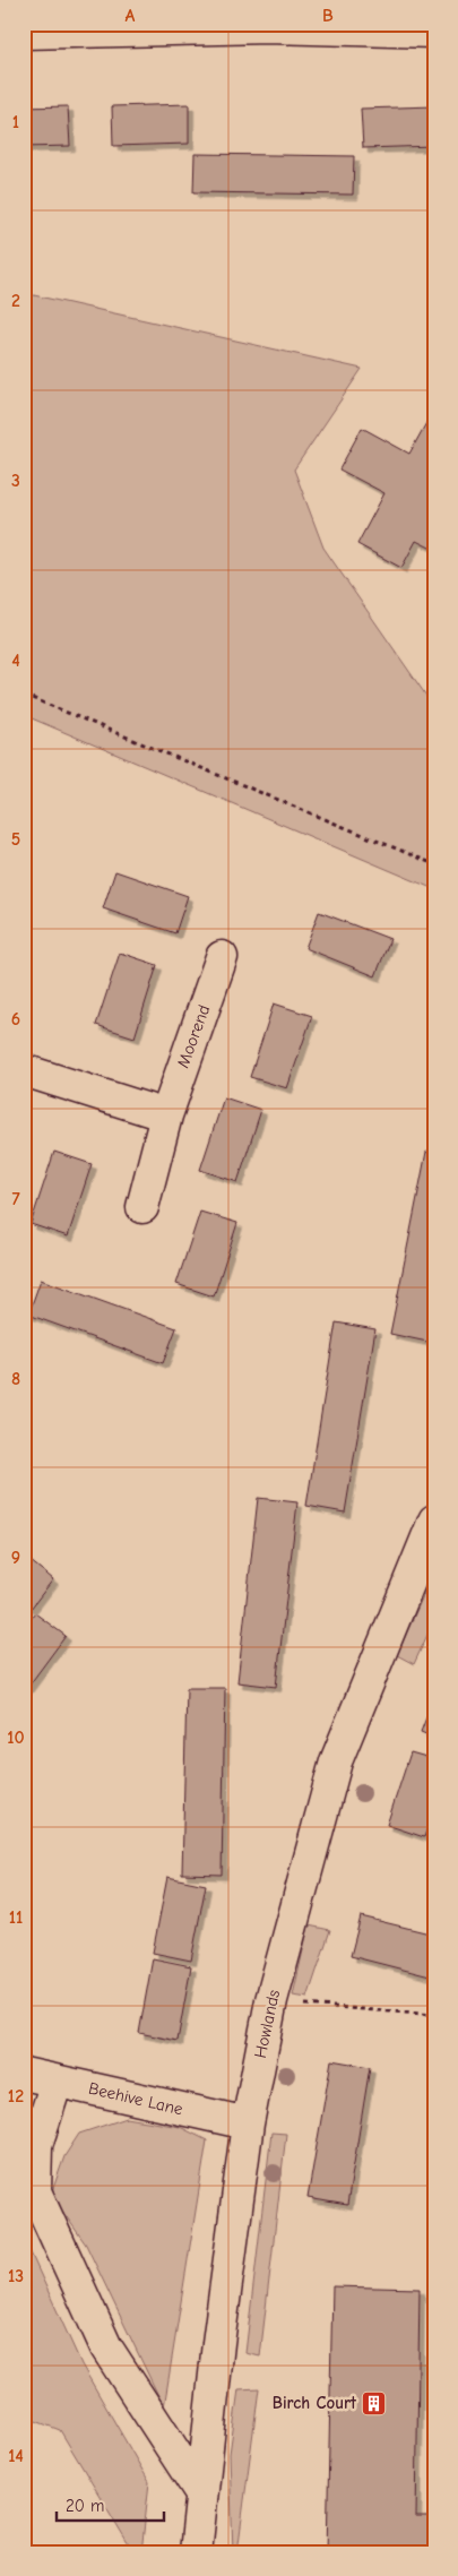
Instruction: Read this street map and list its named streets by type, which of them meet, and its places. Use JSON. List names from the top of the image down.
{
  "streets": {
    "street": ["Moorend", "Howlands", "Beehive Lane"]
  },
  "crossings": [
    ["Howlands", "Beehive Lane"]
  ],
  "places": {
    "building": ["Birch Court"]
  },
  "scale_bar": "20 m",
  "grid": {
    "columns": ["A", "B"],
    "rows": [
      "1",
      "2",
      "3",
      "4",
      "5",
      "6",
      "7",
      "8",
      "9",
      "10",
      "11",
      "12",
      "13",
      "14"
    ]
  }
}
